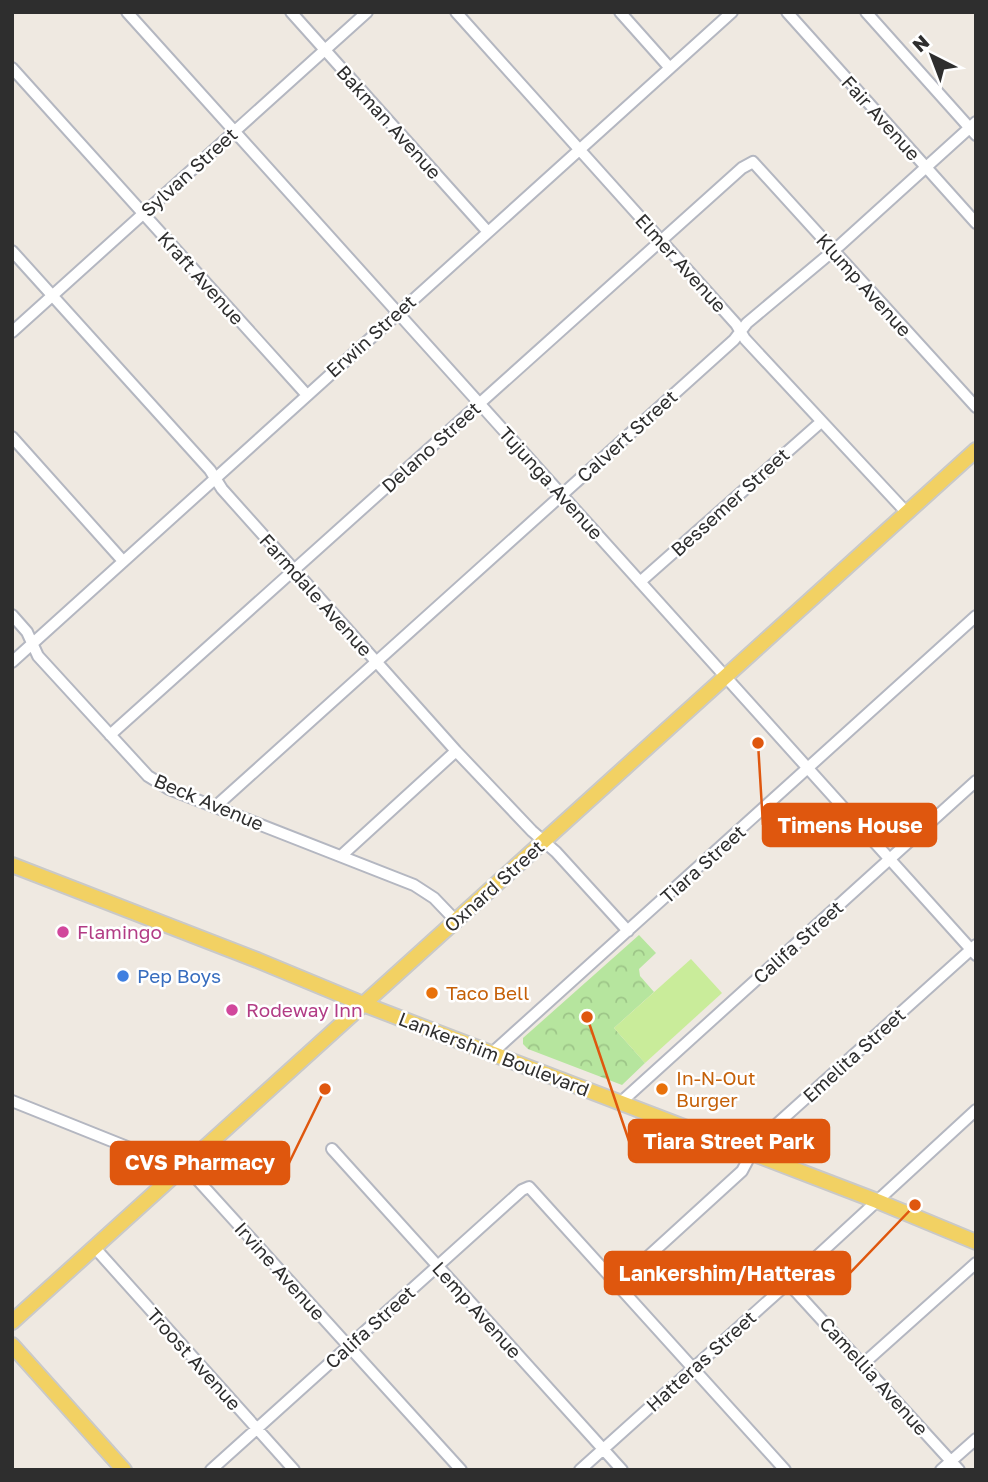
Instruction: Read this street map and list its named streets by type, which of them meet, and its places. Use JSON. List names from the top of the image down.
{
  "streets": {
    "main road": ["Oxnard Street", "Lankershim Boulevard"],
    "street": [
      "Fair Avenue",
      "Bakman Avenue",
      "Sylvan Street",
      "Elmer Avenue",
      "Kraft Avenue",
      "Klump Avenue",
      "Erwin Street",
      "Calvert Street",
      "Delano Street",
      "Tujunga Avenue",
      "Bessemer Street",
      "Farmdale Avenue",
      "Beck Avenue",
      "Tiara Street",
      "Califa Street",
      "Emelita Street",
      "Irvine Avenue",
      "Lemp Avenue",
      "Troost Avenue",
      "Hatteras Street",
      "Camellia Avenue"
    ]
  },
  "crossings": [
    ["Fair Avenue", "Calvert Street"],
    ["Bakman Avenue", "Sylvan Street"],
    ["Bakman Avenue", "Erwin Street"],
    ["Sylvan Street", "Kraft Avenue"],
    ["Sylvan Street", "Tujunga Avenue"],
    ["Sylvan Street", "Farmdale Avenue"],
    ["Elmer Avenue", "Erwin Street"],
    ["Elmer Avenue", "Calvert Street"],
    ["Elmer Avenue", "Delano Street"],
    ["Elmer Avenue", "Bessemer Street"],
    ["Elmer Avenue", "Oxnard Street"],
    ["Kraft Avenue", "Erwin Street"],
    ["Klump Avenue", "Calvert Street"],
    ["Klump Avenue", "Delano Street"],
    ["Erwin Street", "Tujunga Avenue"],
    ["Erwin Street", "Farmdale Avenue"],
    ["Erwin Street", "Beck Avenue"],
    ["Calvert Street", "Tujunga Avenue"],
    ["Calvert Street", "Farmdale Avenue"],
    ["Calvert Street", "Beck Avenue"],
    ["Delano Street", "Tujunga Avenue"],
    ["Delano Street", "Farmdale Avenue"],
    ["Delano Street", "Beck Avenue"],
    ["Tujunga Avenue", "Bessemer Street"],
    ["Tujunga Avenue", "Tiara Street"],
    ["Tujunga Avenue", "Oxnard Street"],
    ["Tujunga Avenue", "Califa Street"],
    ["Tujunga Avenue", "Emelita Street"],
    ["Farmdale Avenue", "Tiara Street"],
    ["Farmdale Avenue", "Oxnard Street"],
    ["Beck Avenue", "Oxnard Street"],
    ["Tiara Street", "Lankershim Boulevard"],
    ["Oxnard Street", "Lankershim Boulevard"],
    ["Oxnard Street", "Irvine Avenue"],
    ["Oxnard Street", "Troost Avenue"],
    ["Califa Street", "Lankershim Boulevard"],
    ["Califa Street", "Emelita Street"],
    ["Califa Street", "Irvine Avenue"],
    ["Califa Street", "Lemp Avenue"],
    ["Califa Street", "Troost Avenue"],
    ["Lankershim Boulevard", "Emelita Street"],
    ["Lankershim Boulevard", "Hatteras Street"],
    ["Lemp Avenue", "Hatteras Street"],
    ["Hatteras Street", "Camellia Avenue"]
  ],
  "places": [
    "Timens House",
    "Flamingo",
    "Pep Boys",
    "Taco Bell",
    "Rodeway Inn",
    "Tiara Street Park",
    "CVS Pharmacy",
    "In-N-Out Burger",
    "Lankershim/Hatteras"
  ],
  "north": "top left"
}
